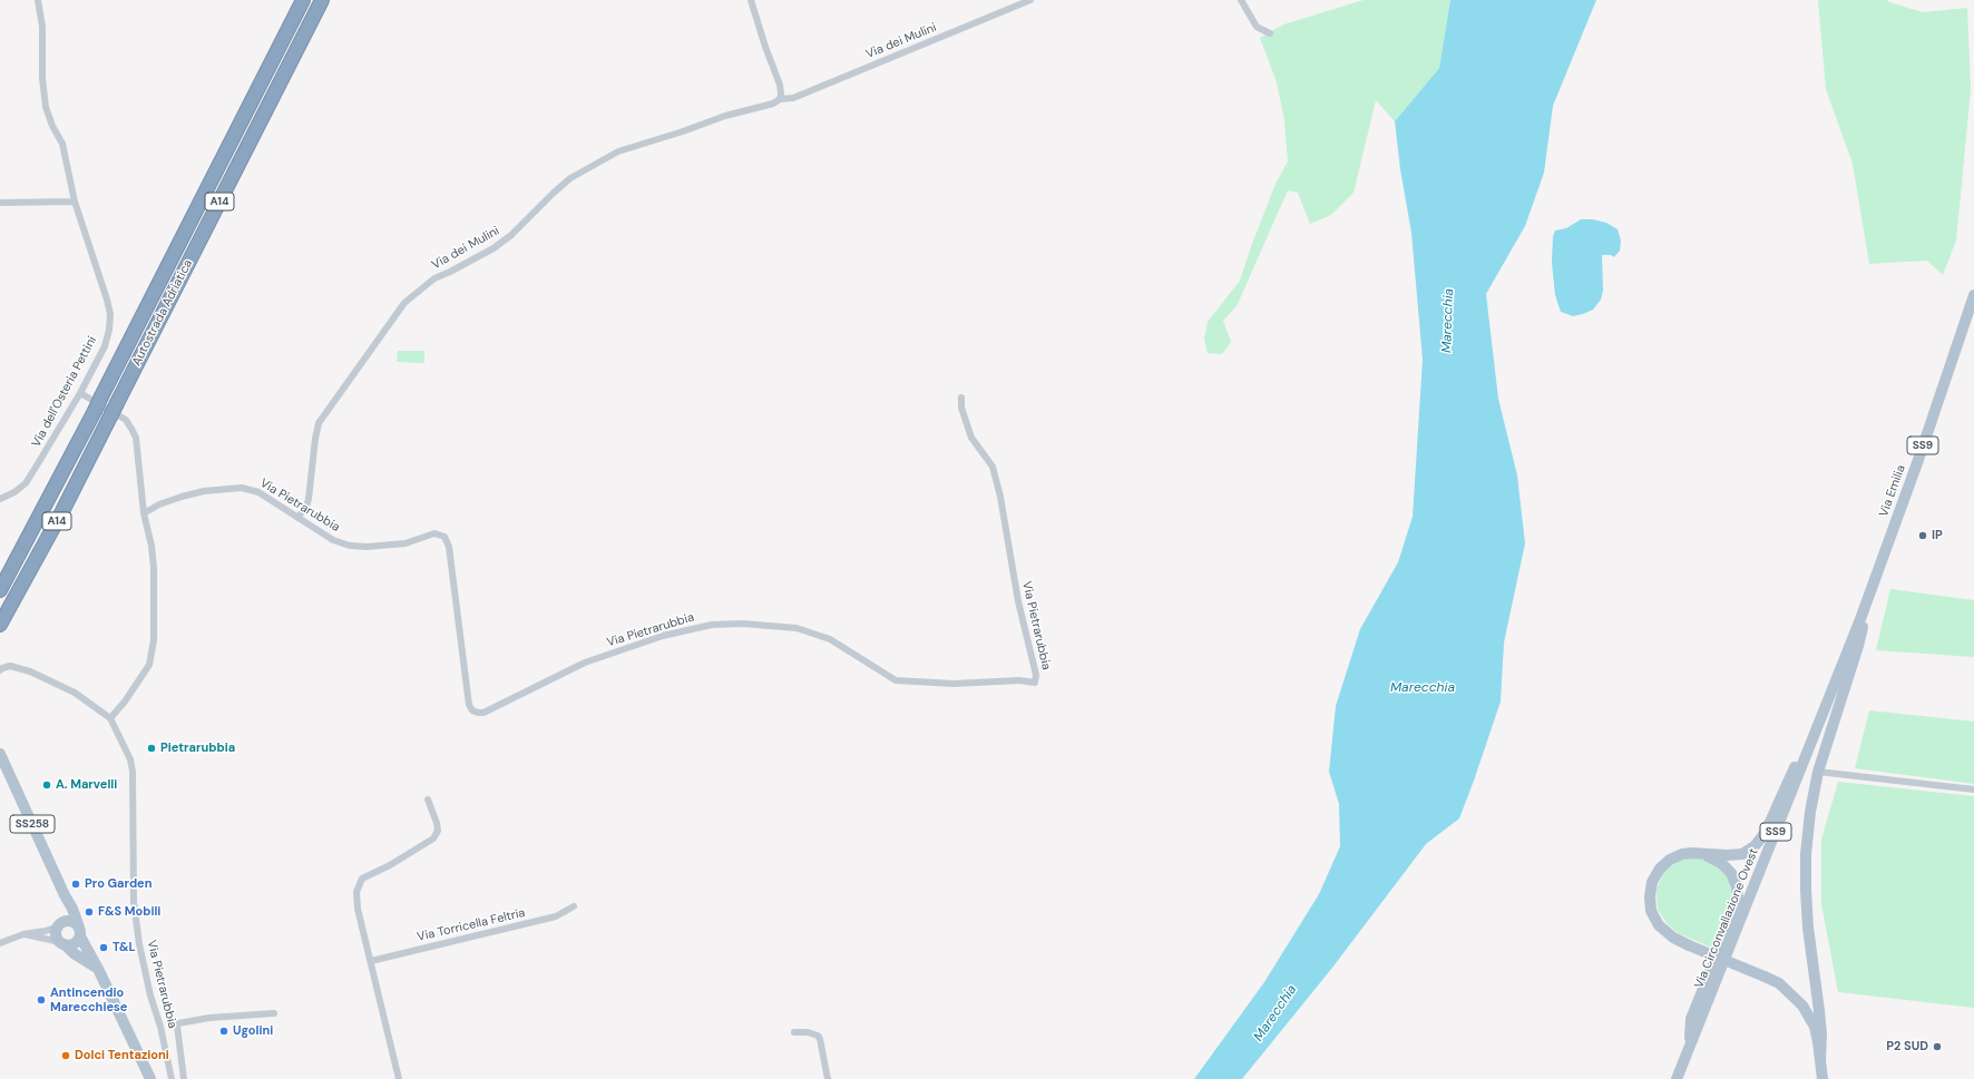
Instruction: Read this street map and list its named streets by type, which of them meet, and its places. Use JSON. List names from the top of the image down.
{
  "streets": {
    "highway": ["A14", "Autostrada Adriatica"],
    "main road": [
      "SS9",
      "Via Emilia",
      "SS258",
      "Via Circonvallazione Ovest"
    ],
    "street": [
      "Via dei Mulini",
      "Via dell'Osteria Pettini",
      "Via Pietrarubbia",
      "Via Torricella Feltria"
    ]
  },
  "crossings": [
    ["Via dei Mulini", "Via Pietrarubbia"],
    ["Via Emilia", "Via Circonvallazione Ovest"]
  ],
  "water": ["Marecchia"],
  "places": [
    "IP",
    "Pietrarubbia",
    "A. Marvelli",
    "Pro Garden",
    "F&S Mobili",
    "T&L",
    "Antincendio Marecchiese",
    "Ugolini",
    "P2 SUD",
    "Dolci Tentazioni"
  ]
}
